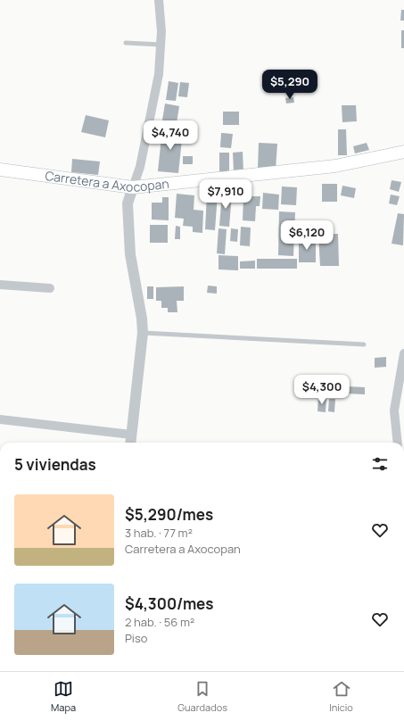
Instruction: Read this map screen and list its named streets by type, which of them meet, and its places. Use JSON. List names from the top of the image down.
{
  "streets": {
    "main road": ["Carretera a Axocopan"]
  },
  "page": {
    "price": [
      "$5,290",
      "$4,740",
      "$7,910",
      "$6,120",
      "$4,300"
    ],
    "heading": "5 viviendas",
    "list": [
      {
        "name": "$5,290/mes",
        "note": "3 hab. · 77 m² · Carretera a Axocopan"
      },
      {
        "name": "$4,300/mes",
        "note": "2 hab. · 56 m² · Piso"
      }
    ],
    "tabs": ["Mapa", "Guardados", "Inicio"]
  }
}
